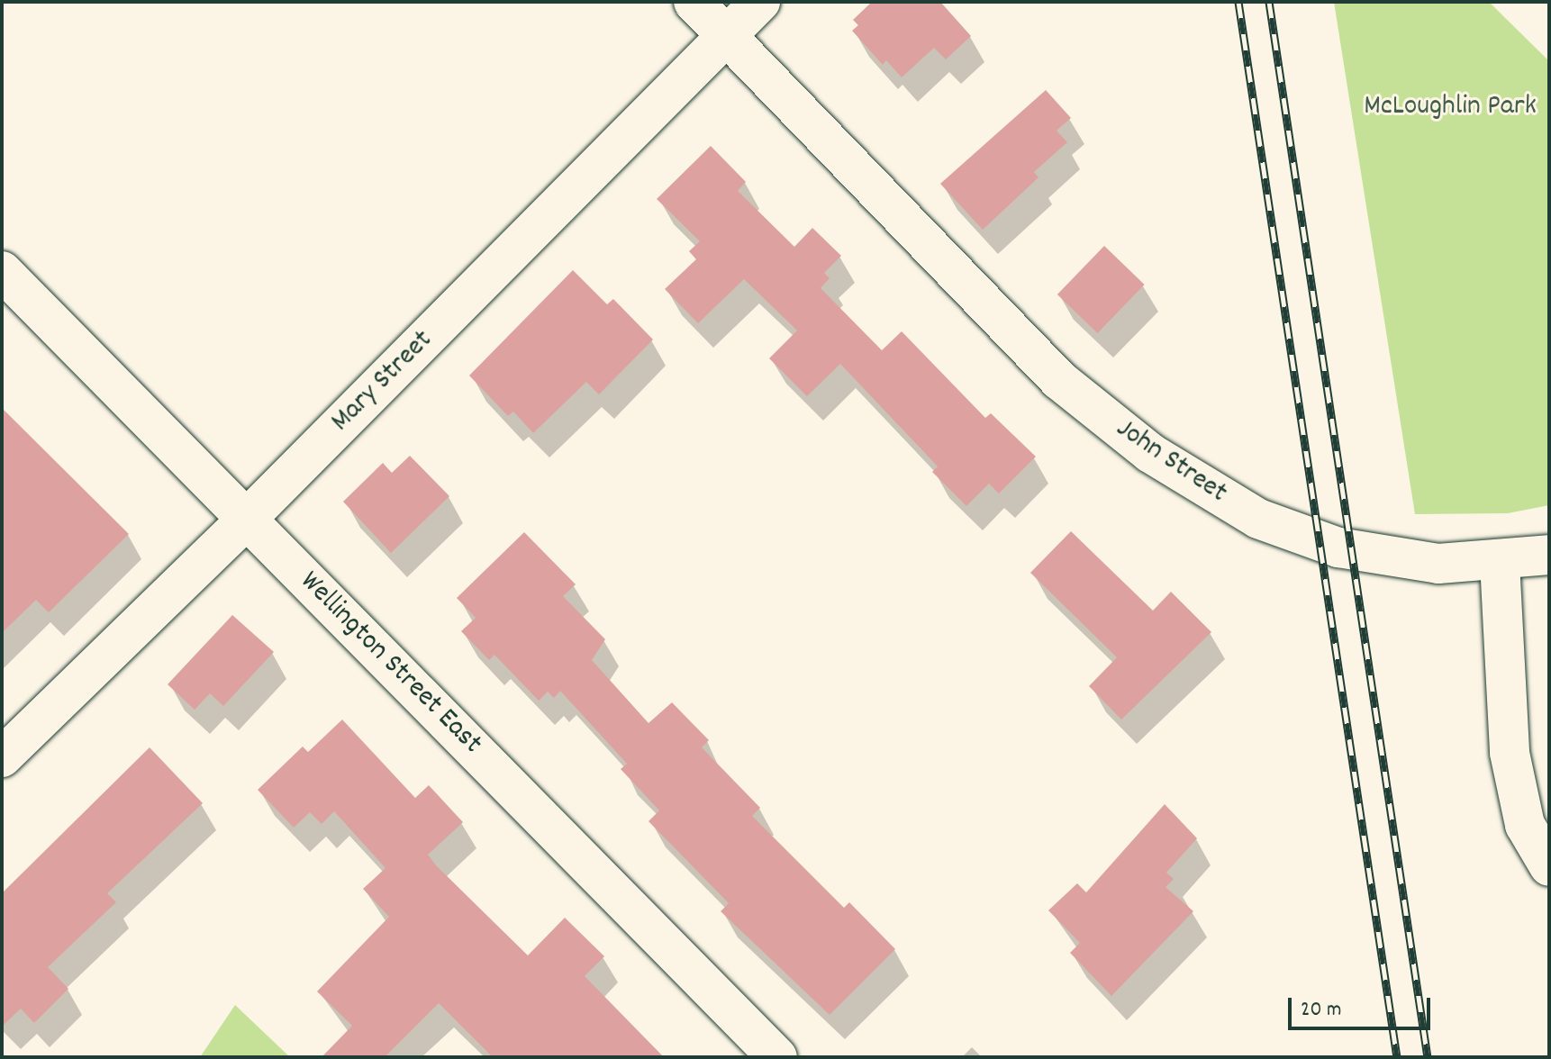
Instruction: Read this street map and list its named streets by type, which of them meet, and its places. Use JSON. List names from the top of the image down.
{
  "streets": {
    "street": ["Mary Street", "John Street", "Wellington Street East"]
  },
  "crossings": [
    ["Mary Street", "John Street"],
    ["Mary Street", "Wellington Street East"]
  ],
  "parks": ["McLoughlin Park"],
  "scale_bar": "20 m"
}
